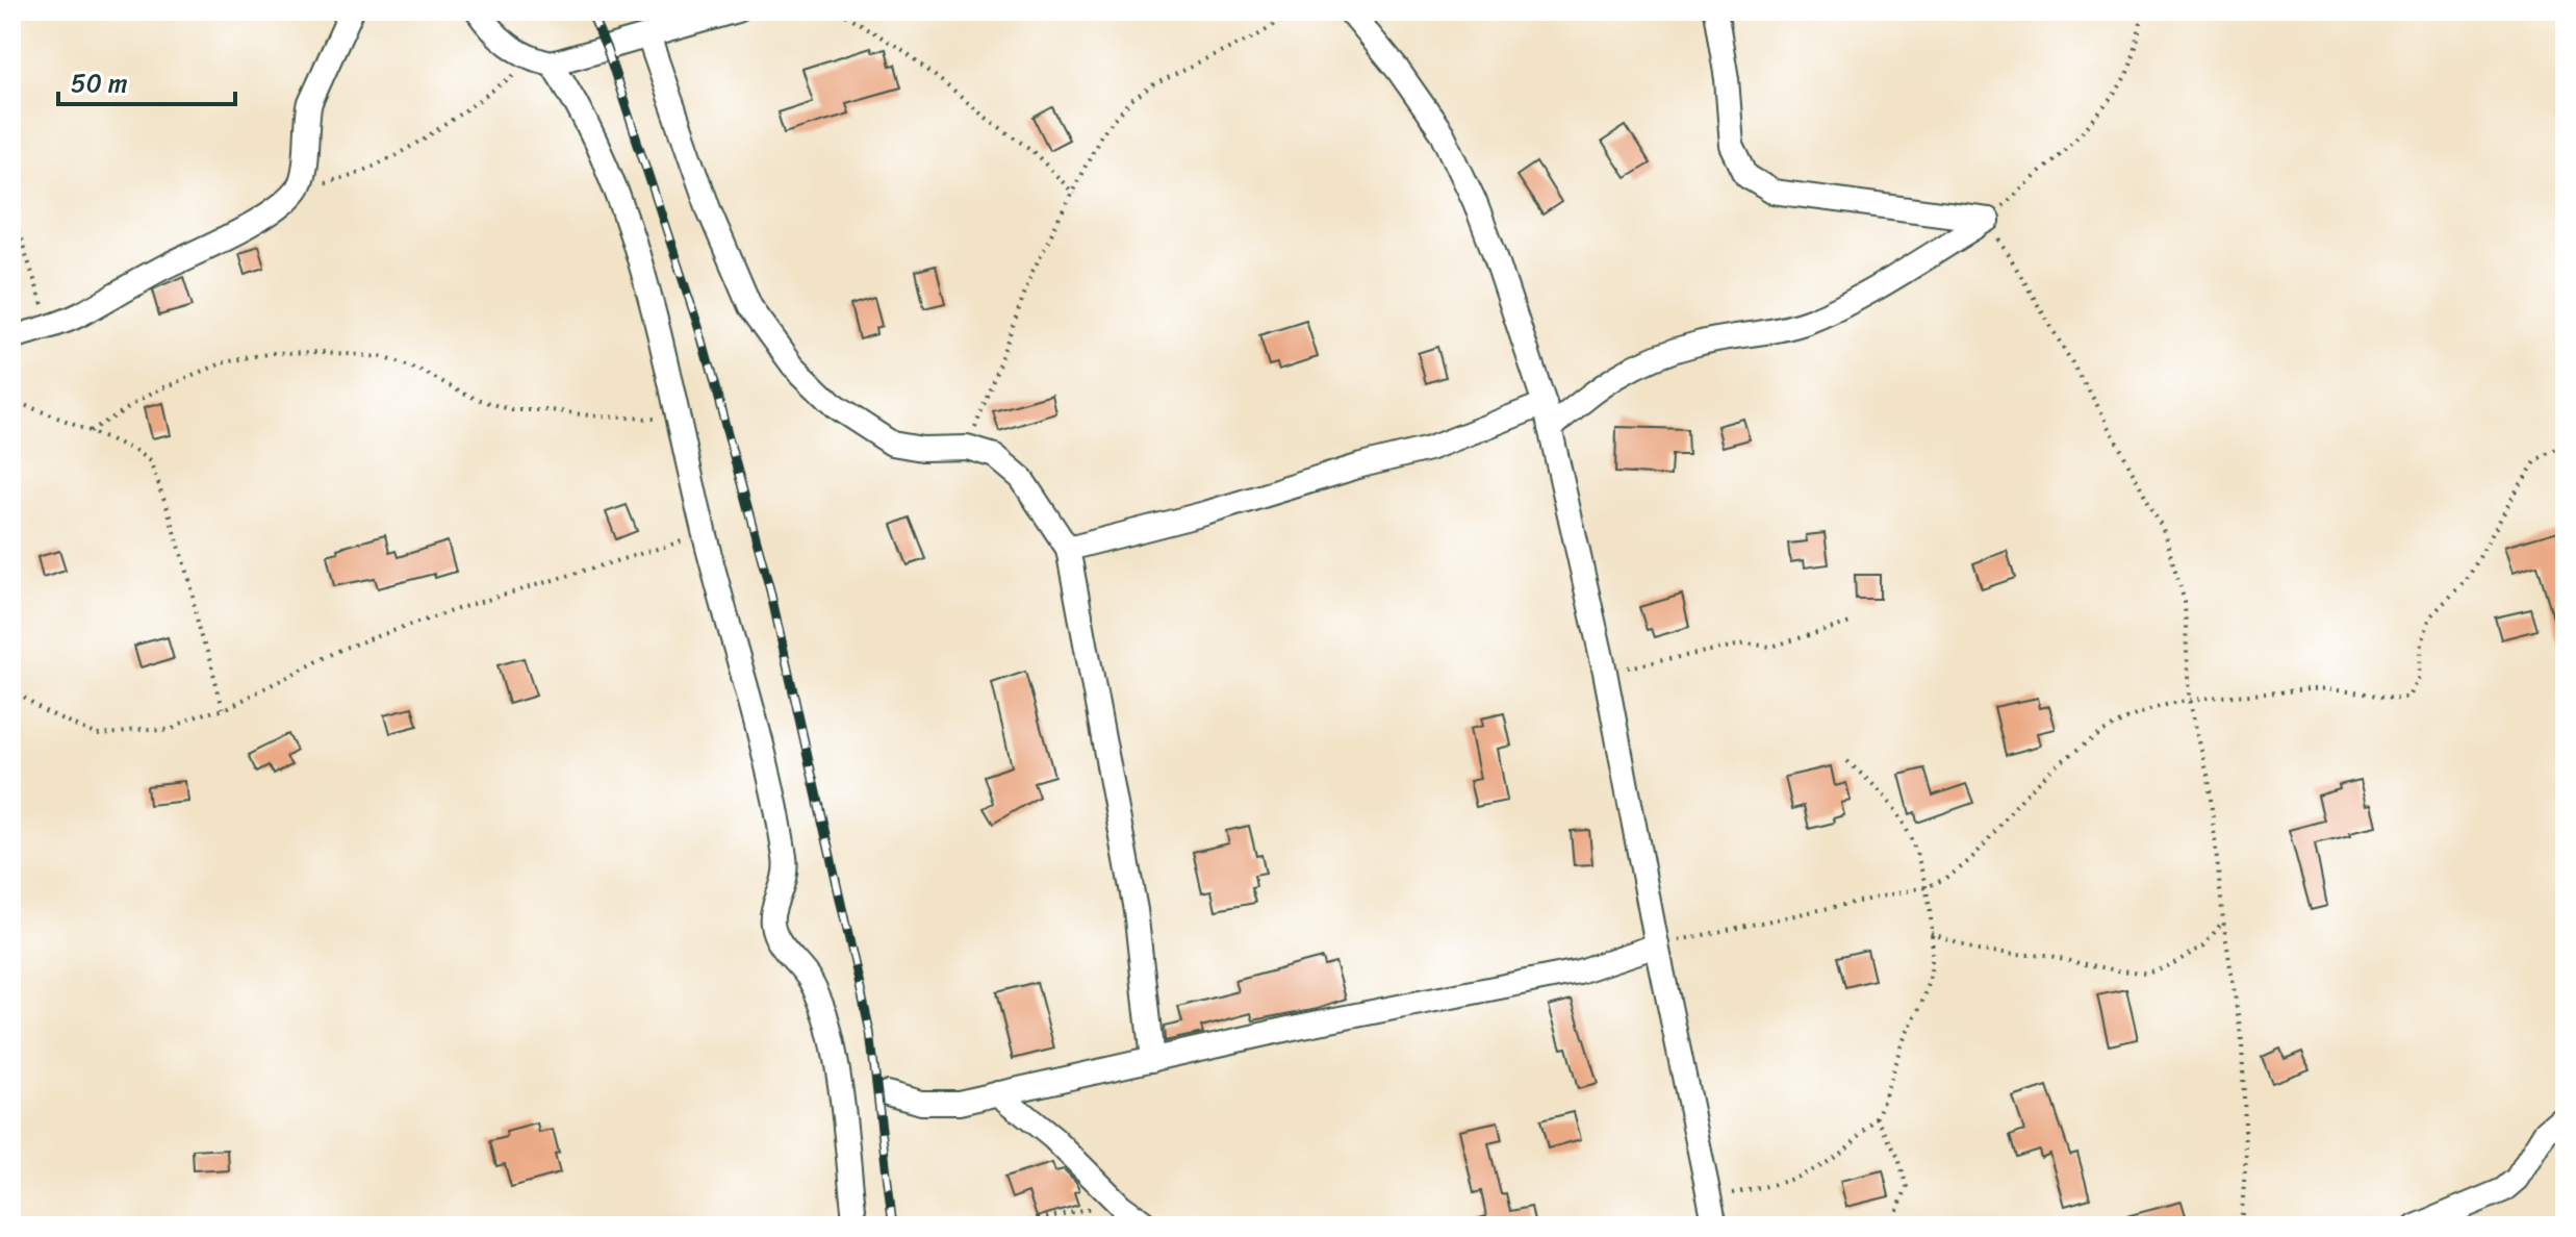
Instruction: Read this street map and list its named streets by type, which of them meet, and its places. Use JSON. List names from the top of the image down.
{
  "scale_bar": "50 m"
}
